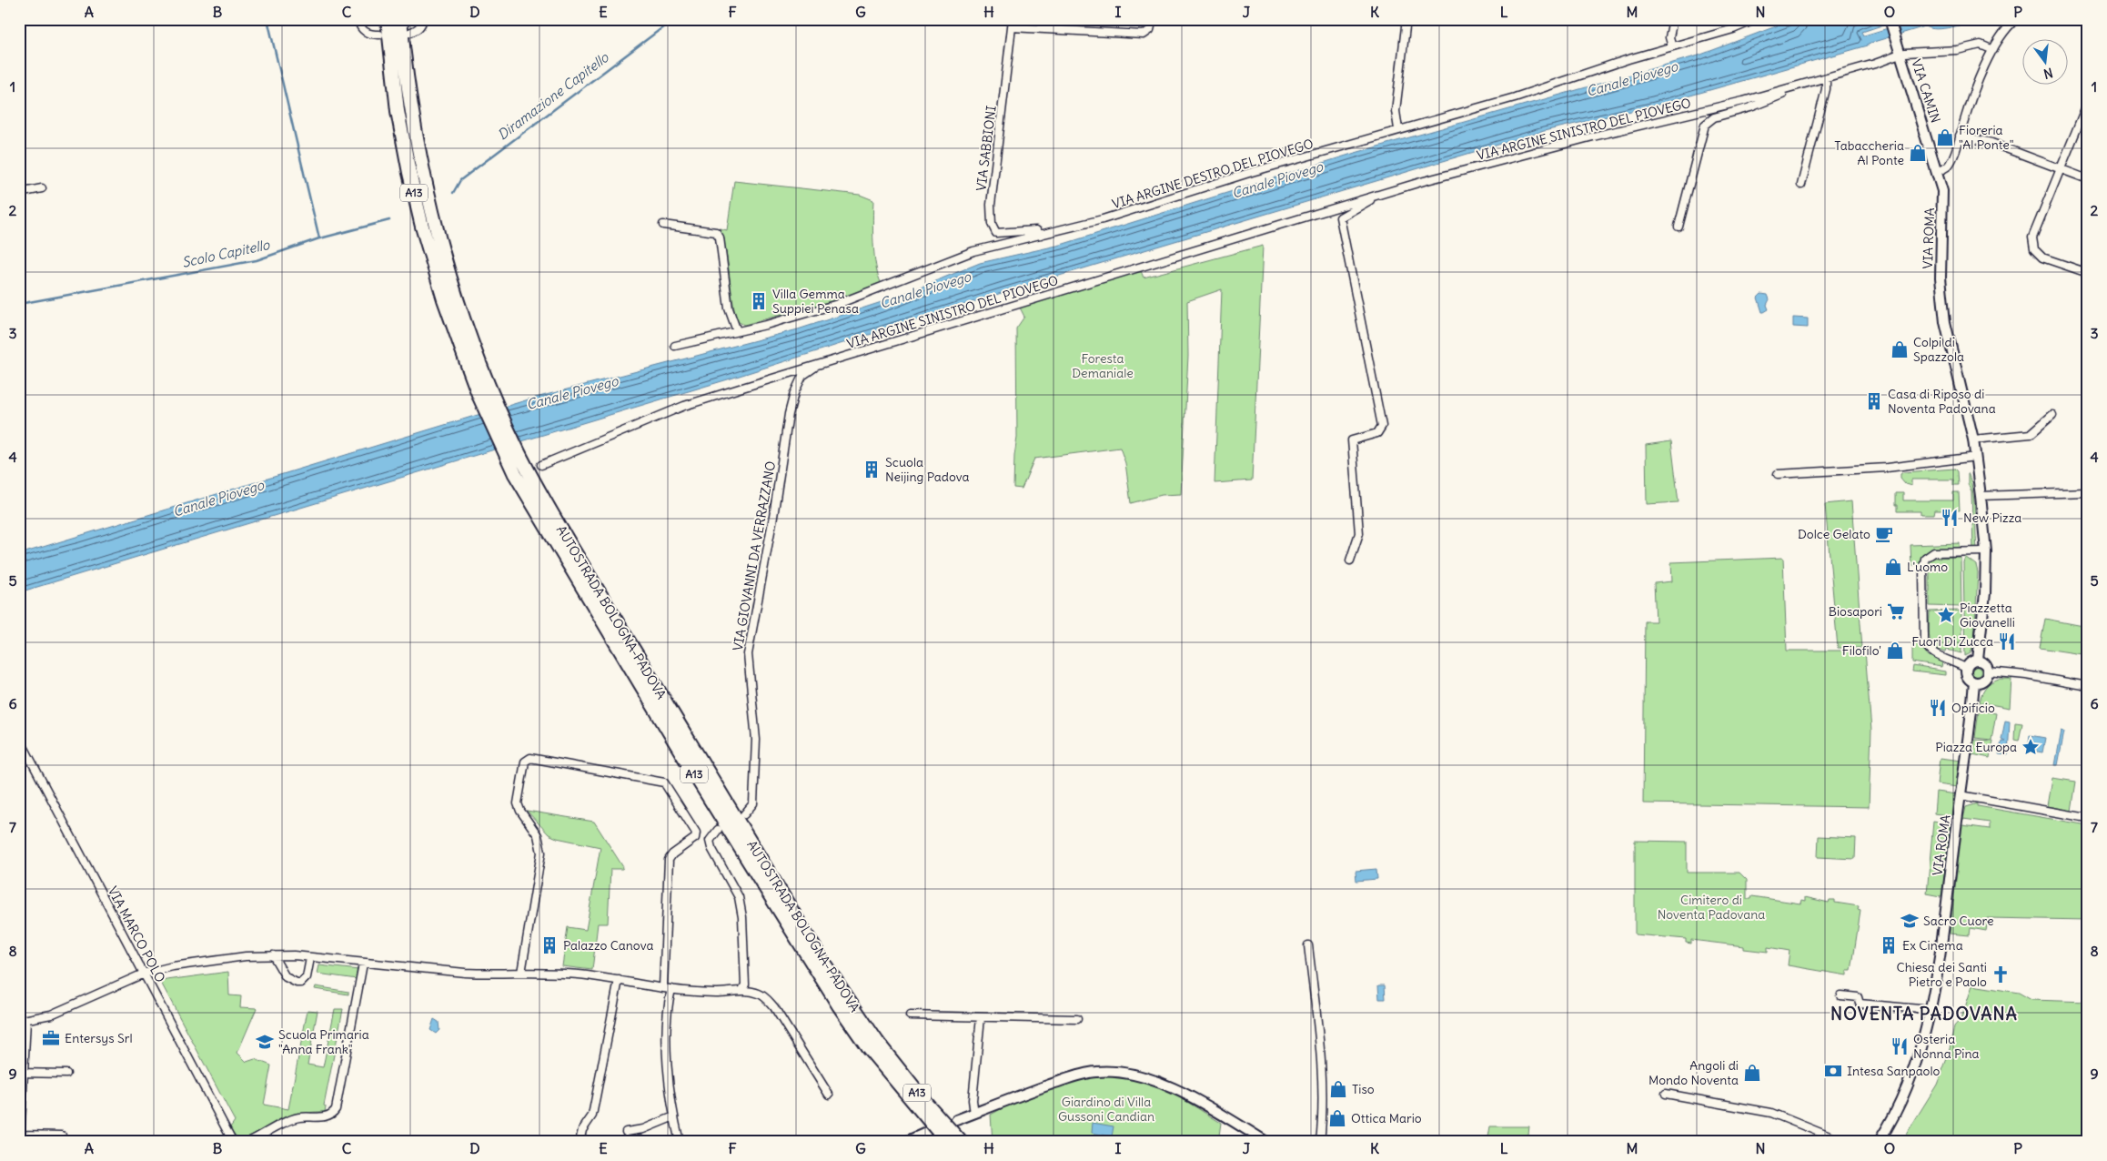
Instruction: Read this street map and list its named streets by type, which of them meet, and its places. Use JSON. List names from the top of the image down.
{
  "streets": {
    "highway": ["A13", "AUTOSTRADA BOLOGNA-PADOVA"],
    "street": [
      "VIA CAMIN",
      "VIA ARGINE SINISTRO DEL PIOVEGO",
      "VIA SABBIONI",
      "VIA ARGINE DESTRO DEL PIOVEGO",
      "VIA ROMA",
      "VIA GIOVANNI DA VERRAZZANO",
      "VIA MARCO POLO"
    ]
  },
  "crossings": [
    ["VIA CAMIN", "VIA ARGINE SINISTRO DEL PIOVEGO"],
    ["VIA CAMIN", "VIA ROMA"],
    ["VIA ARGINE SINISTRO DEL PIOVEGO", "VIA GIOVANNI DA VERRAZZANO"],
    ["VIA SABBIONI", "VIA ARGINE DESTRO DEL PIOVEGO"]
  ],
  "districts": ["NOVENTA PADOVANA"],
  "water": ["Canale Piovego", "Diramazione Capitello", "Scolo Capitello"],
  "parks": ["Foresta Demaniale", "Cimitero di Noventa Padovana", "Giardino di Villa Gussoni Candian"],
  "places": {
    "shop": [
      "Fioreria \"Al Ponte\"",
      "Tabaccheria Al Ponte",
      "Colpi di Spazzola",
      "L'uomo",
      "Filofilo'",
      "Angoli di Mondo Noventa",
      "Tiso",
      "Ottica Mario"
    ],
    "building": [
      "Villa Gemma Suppiei Penasa",
      "Casa di Riposo di Noventa Padovana",
      "Scuola Neijing Padova",
      "Palazzo Canova",
      "Ex Cinema"
    ],
    "restaurant": [
      "New Pizza",
      "Fuori Di Zucca",
      "Opificio",
      "Osteria Nonna Pina"
    ],
    "cafe": ["Dolce Gelato"],
    "supermarket": ["Biosapori"],
    "place": ["Piazzetta Giovanelli", "Piazza Europa"],
    "school or university": ["Sacro Cuore", "Scuola Primaria \"Anna Frank\""],
    "church": ["Chiesa dei Santi Pietro e Paolo"],
    "office": ["Entersys Srl"],
    "bank": ["Intesa Sanpaolo"]
  },
  "north": "bottom",
  "grid": {
    "columns": [
      "A",
      "B",
      "C",
      "D",
      "E",
      "F",
      "G",
      "H",
      "I",
      "J",
      "K",
      "L",
      "M",
      "N",
      "O",
      "P"
    ],
    "rows": [
      "1",
      "2",
      "3",
      "4",
      "5",
      "6",
      "7",
      "8",
      "9"
    ]
  }
}
